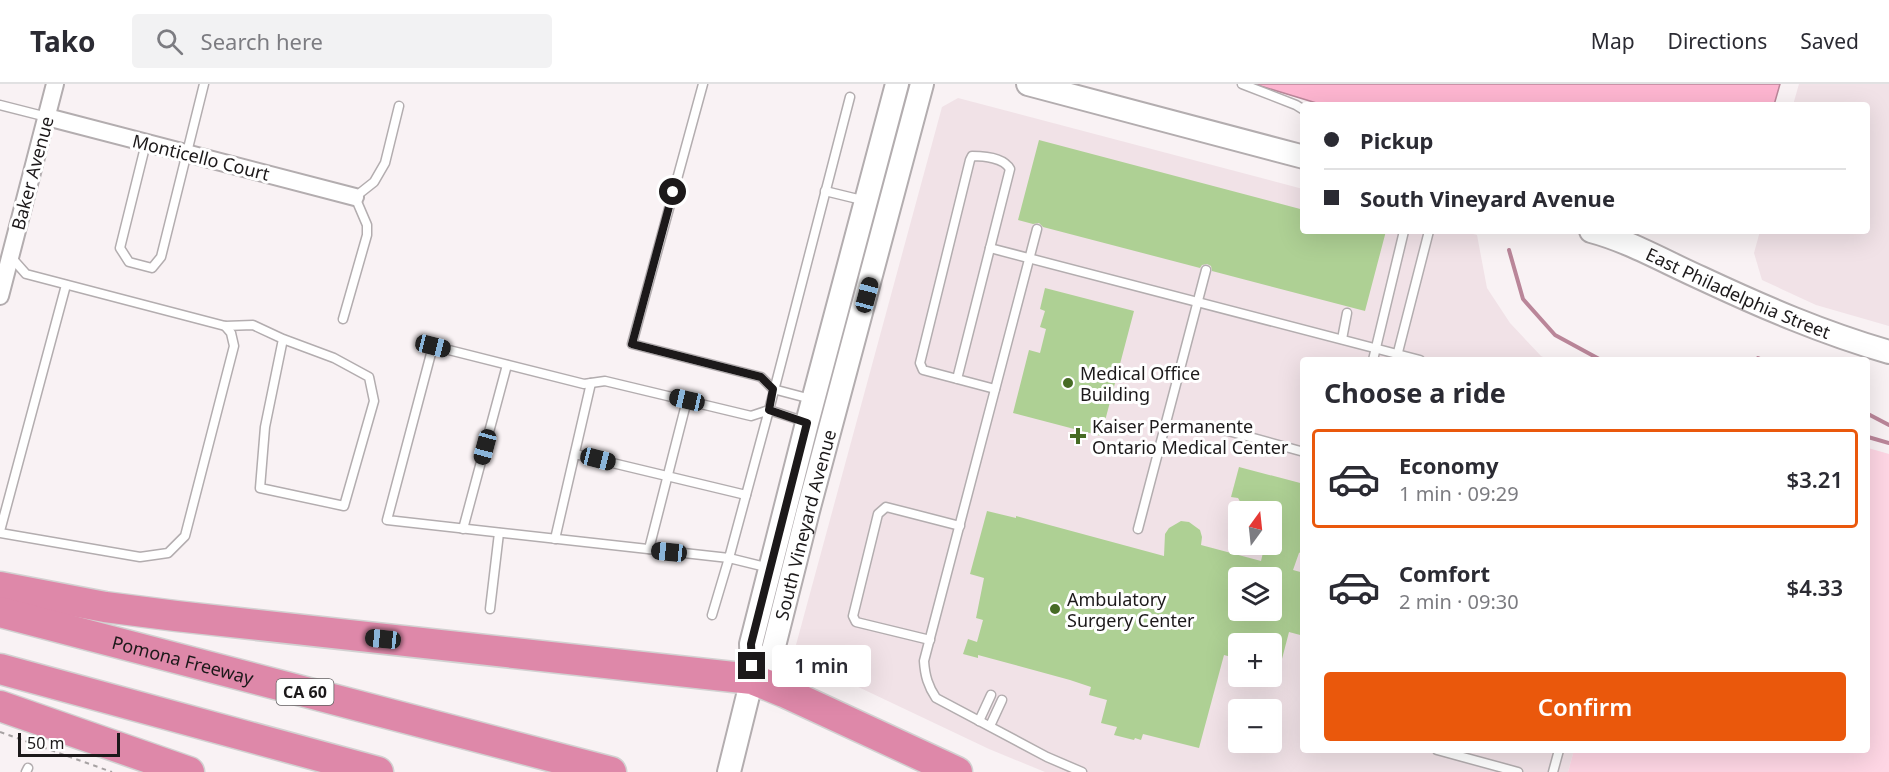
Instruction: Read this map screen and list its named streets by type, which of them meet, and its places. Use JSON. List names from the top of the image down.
{
  "streets": {
    "highway": ["Pomona Freeway", "CA 60"],
    "main road": ["East Philadelphia Street", "South Vineyard Avenue"],
    "street": ["Monticello Court", "Baker Avenue"]
  },
  "crossings": [
    ["Monticello Court", "Baker Avenue"]
  ],
  "places": {
    "other": ["Medical Office Building", "Ambulatory Surgery Center"],
    "health": ["Kaiser Permanente Ontario Medical Center"]
  },
  "scale_bar": "50 m",
  "north": "top",
  "page": {
    "header": "Tako",
    "search": "Search here",
    "nav": ["Map", "Directions", "Saved"],
    "banner": ["Pickup", "South Vineyard Avenue"],
    "heading": "Choose a ride",
    "list": [
      {
        "name": "Economy",
        "note": "1 min · 09:29",
        "value": "$3.21"
      },
      {
        "name": "Comfort",
        "note": "2 min · 09:30",
        "value": "$4.33"
      }
    ],
    "map_buttons": ["+", "−"],
    "bubble": "1 min",
    "buttons": "Confirm",
    "scale": "50 m"
  }
}
